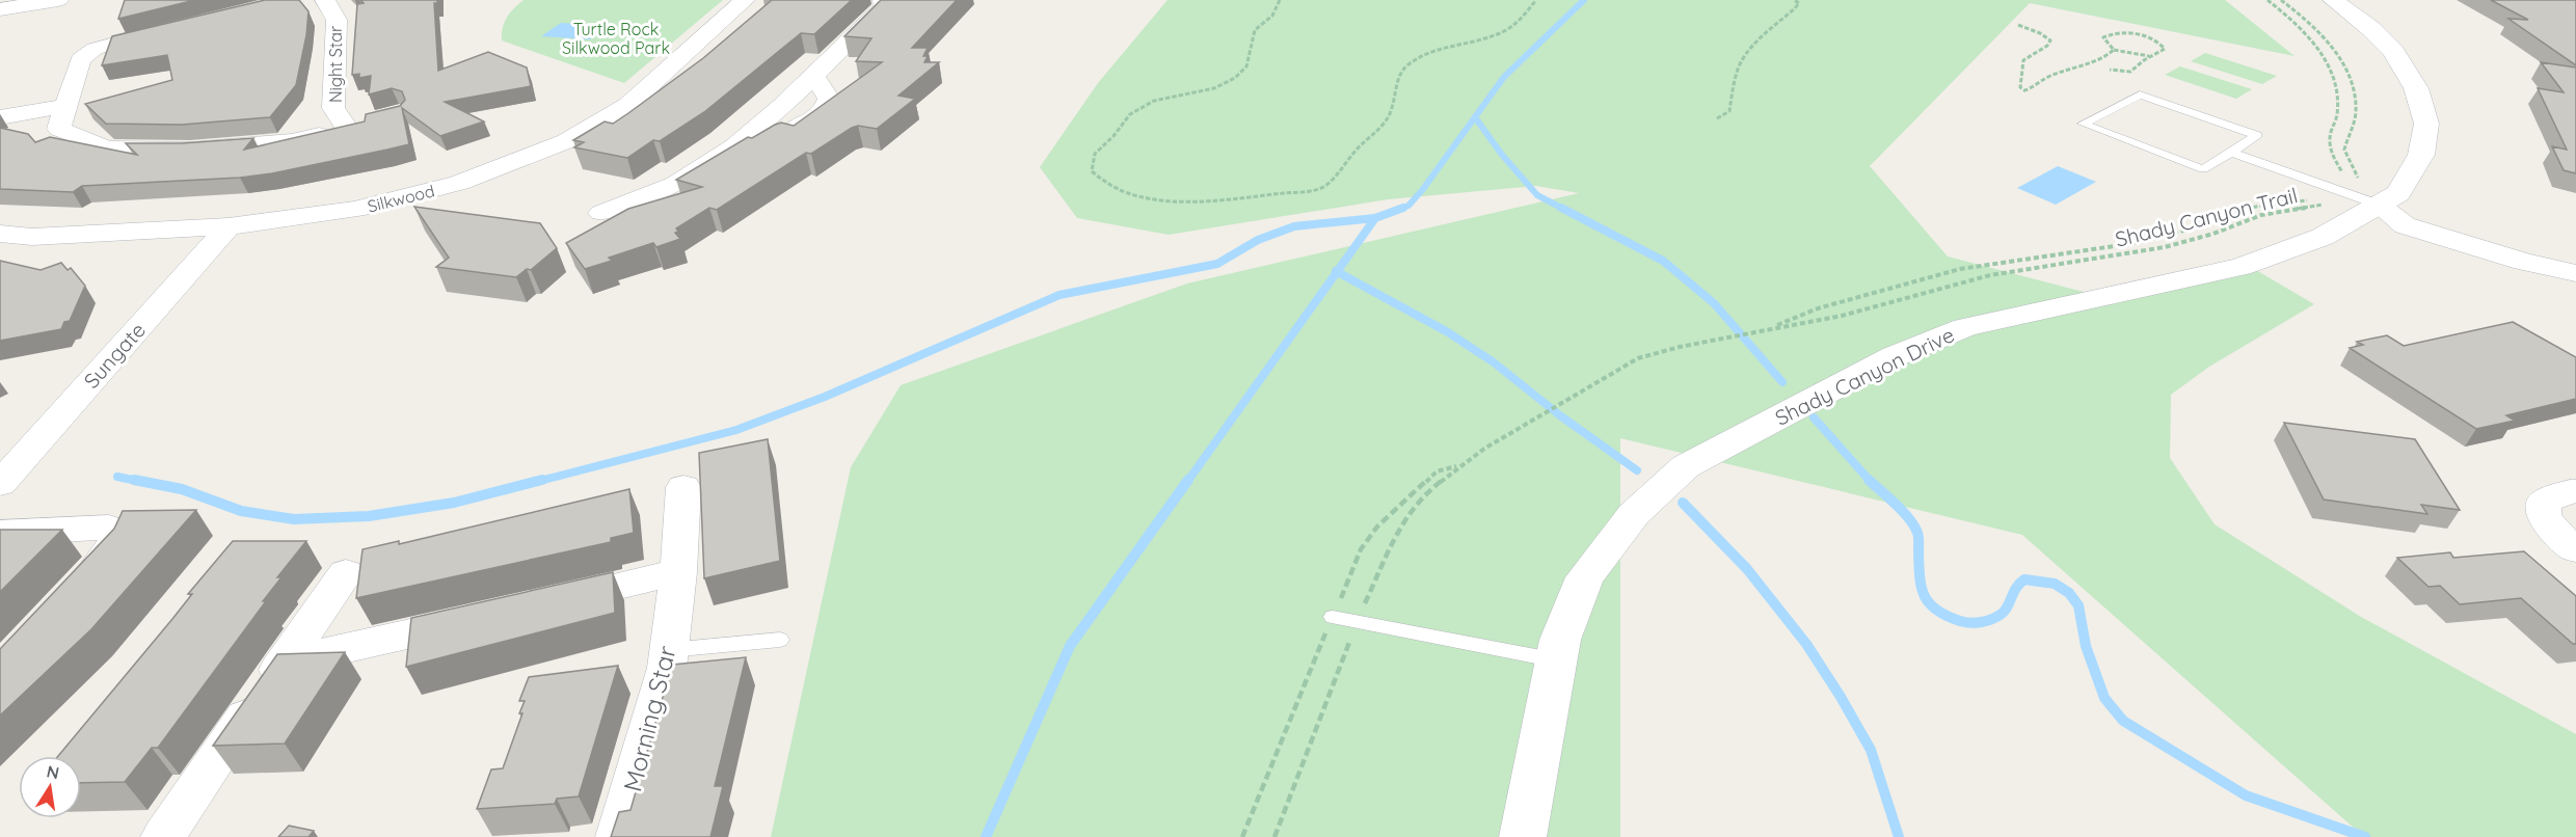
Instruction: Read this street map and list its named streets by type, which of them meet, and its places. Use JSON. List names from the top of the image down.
{
  "streets": {
    "street": [
      "Night Star",
      "Silkwood",
      "Sungate",
      "Shady Canyon Drive",
      "Morning Star"
    ],
    "path": ["Shady Canyon Trail"]
  },
  "crossings": [
    ["Silkwood", "Sungate"]
  ],
  "parks": ["Turtle Rock Silkwood Park"],
  "north": "top"
}
